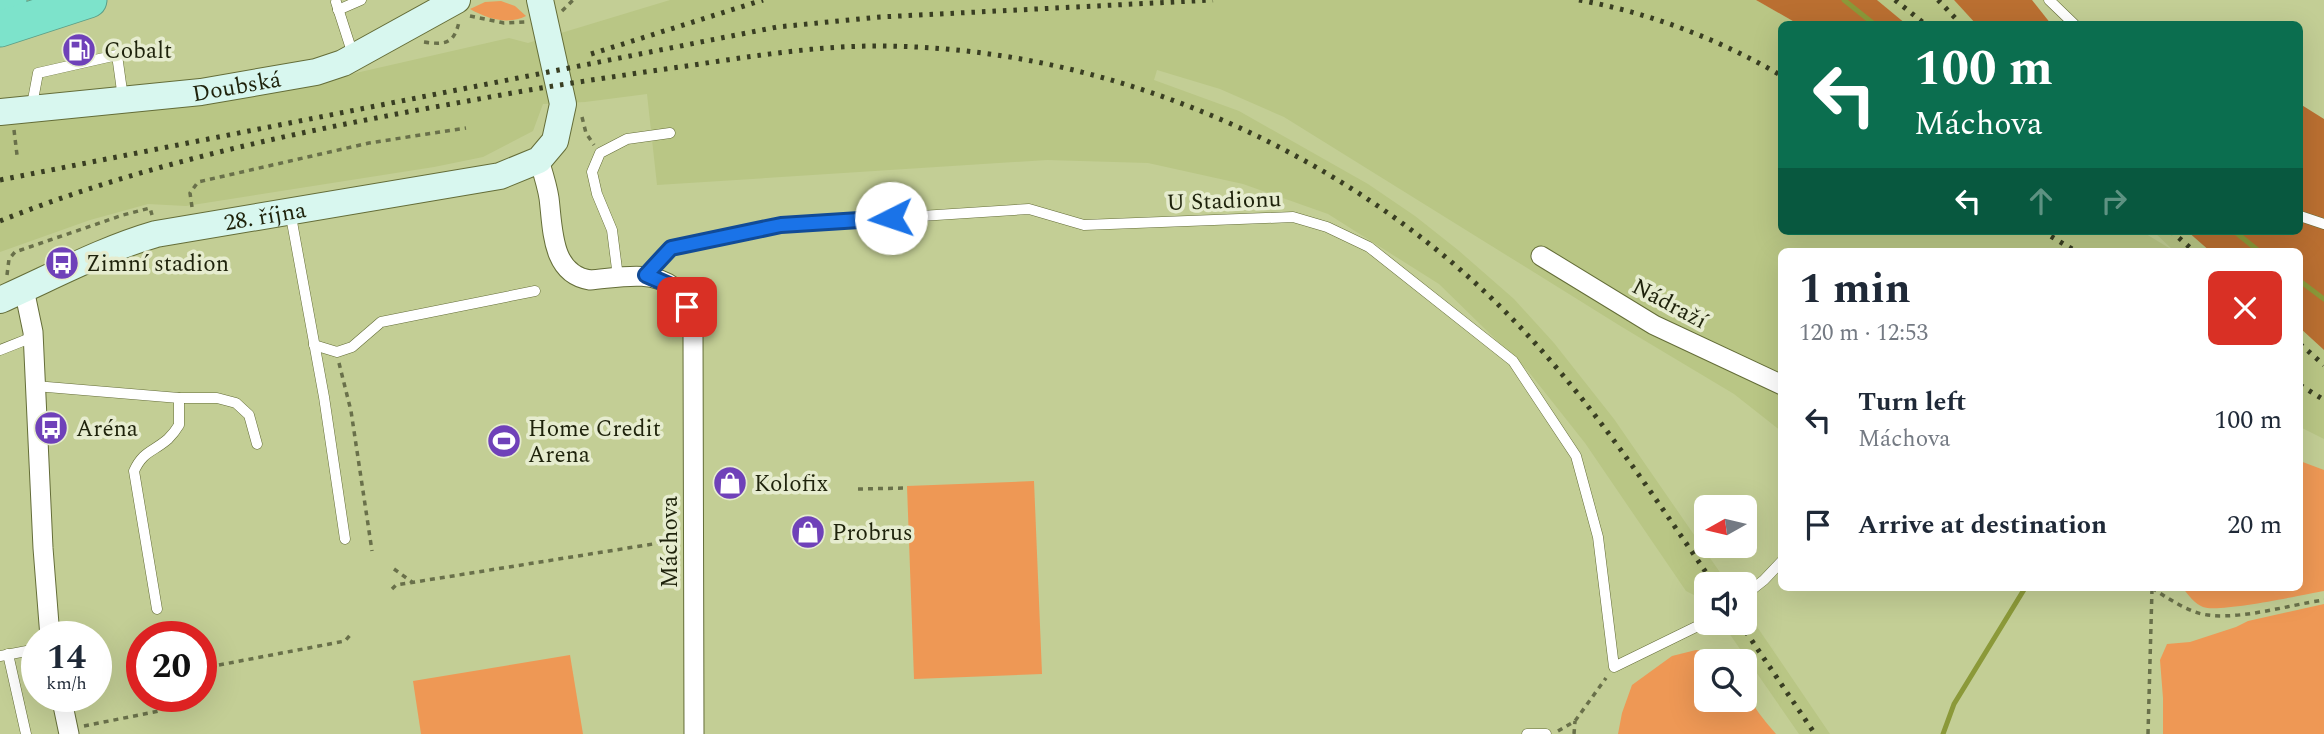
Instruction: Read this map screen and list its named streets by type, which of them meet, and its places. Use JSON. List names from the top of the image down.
{
  "streets": {
    "street": [
      "Doubská",
      "28. října",
      "Nádraží",
      "Máchova"
    ],
    "lane": ["U Stadionu"]
  },
  "crossings": [
    ["U Stadionu", "Máchova"],
    ["28. října", "Máchova"]
  ],
  "places": {
    "fuel station": ["Cobalt"],
    "bus stop": ["Zimní stadion", "Aréna"],
    "sports": ["Home Credit Arena"],
    "shop": ["Kolofix", "Probrus"]
  },
  "north": "left",
  "page": {
    "turn": ["100 m", "Máchova"],
    "heading": ["1 min", "120 m · 12:53"],
    "list": [
      {
        "name": "Turn left",
        "note": "Máchova",
        "value": "100 m"
      },
      {
        "name": "Arrive at destination",
        "value": "20 m"
      }
    ],
    "speed": "14 km/h",
    "limit": "20"
  }
}
